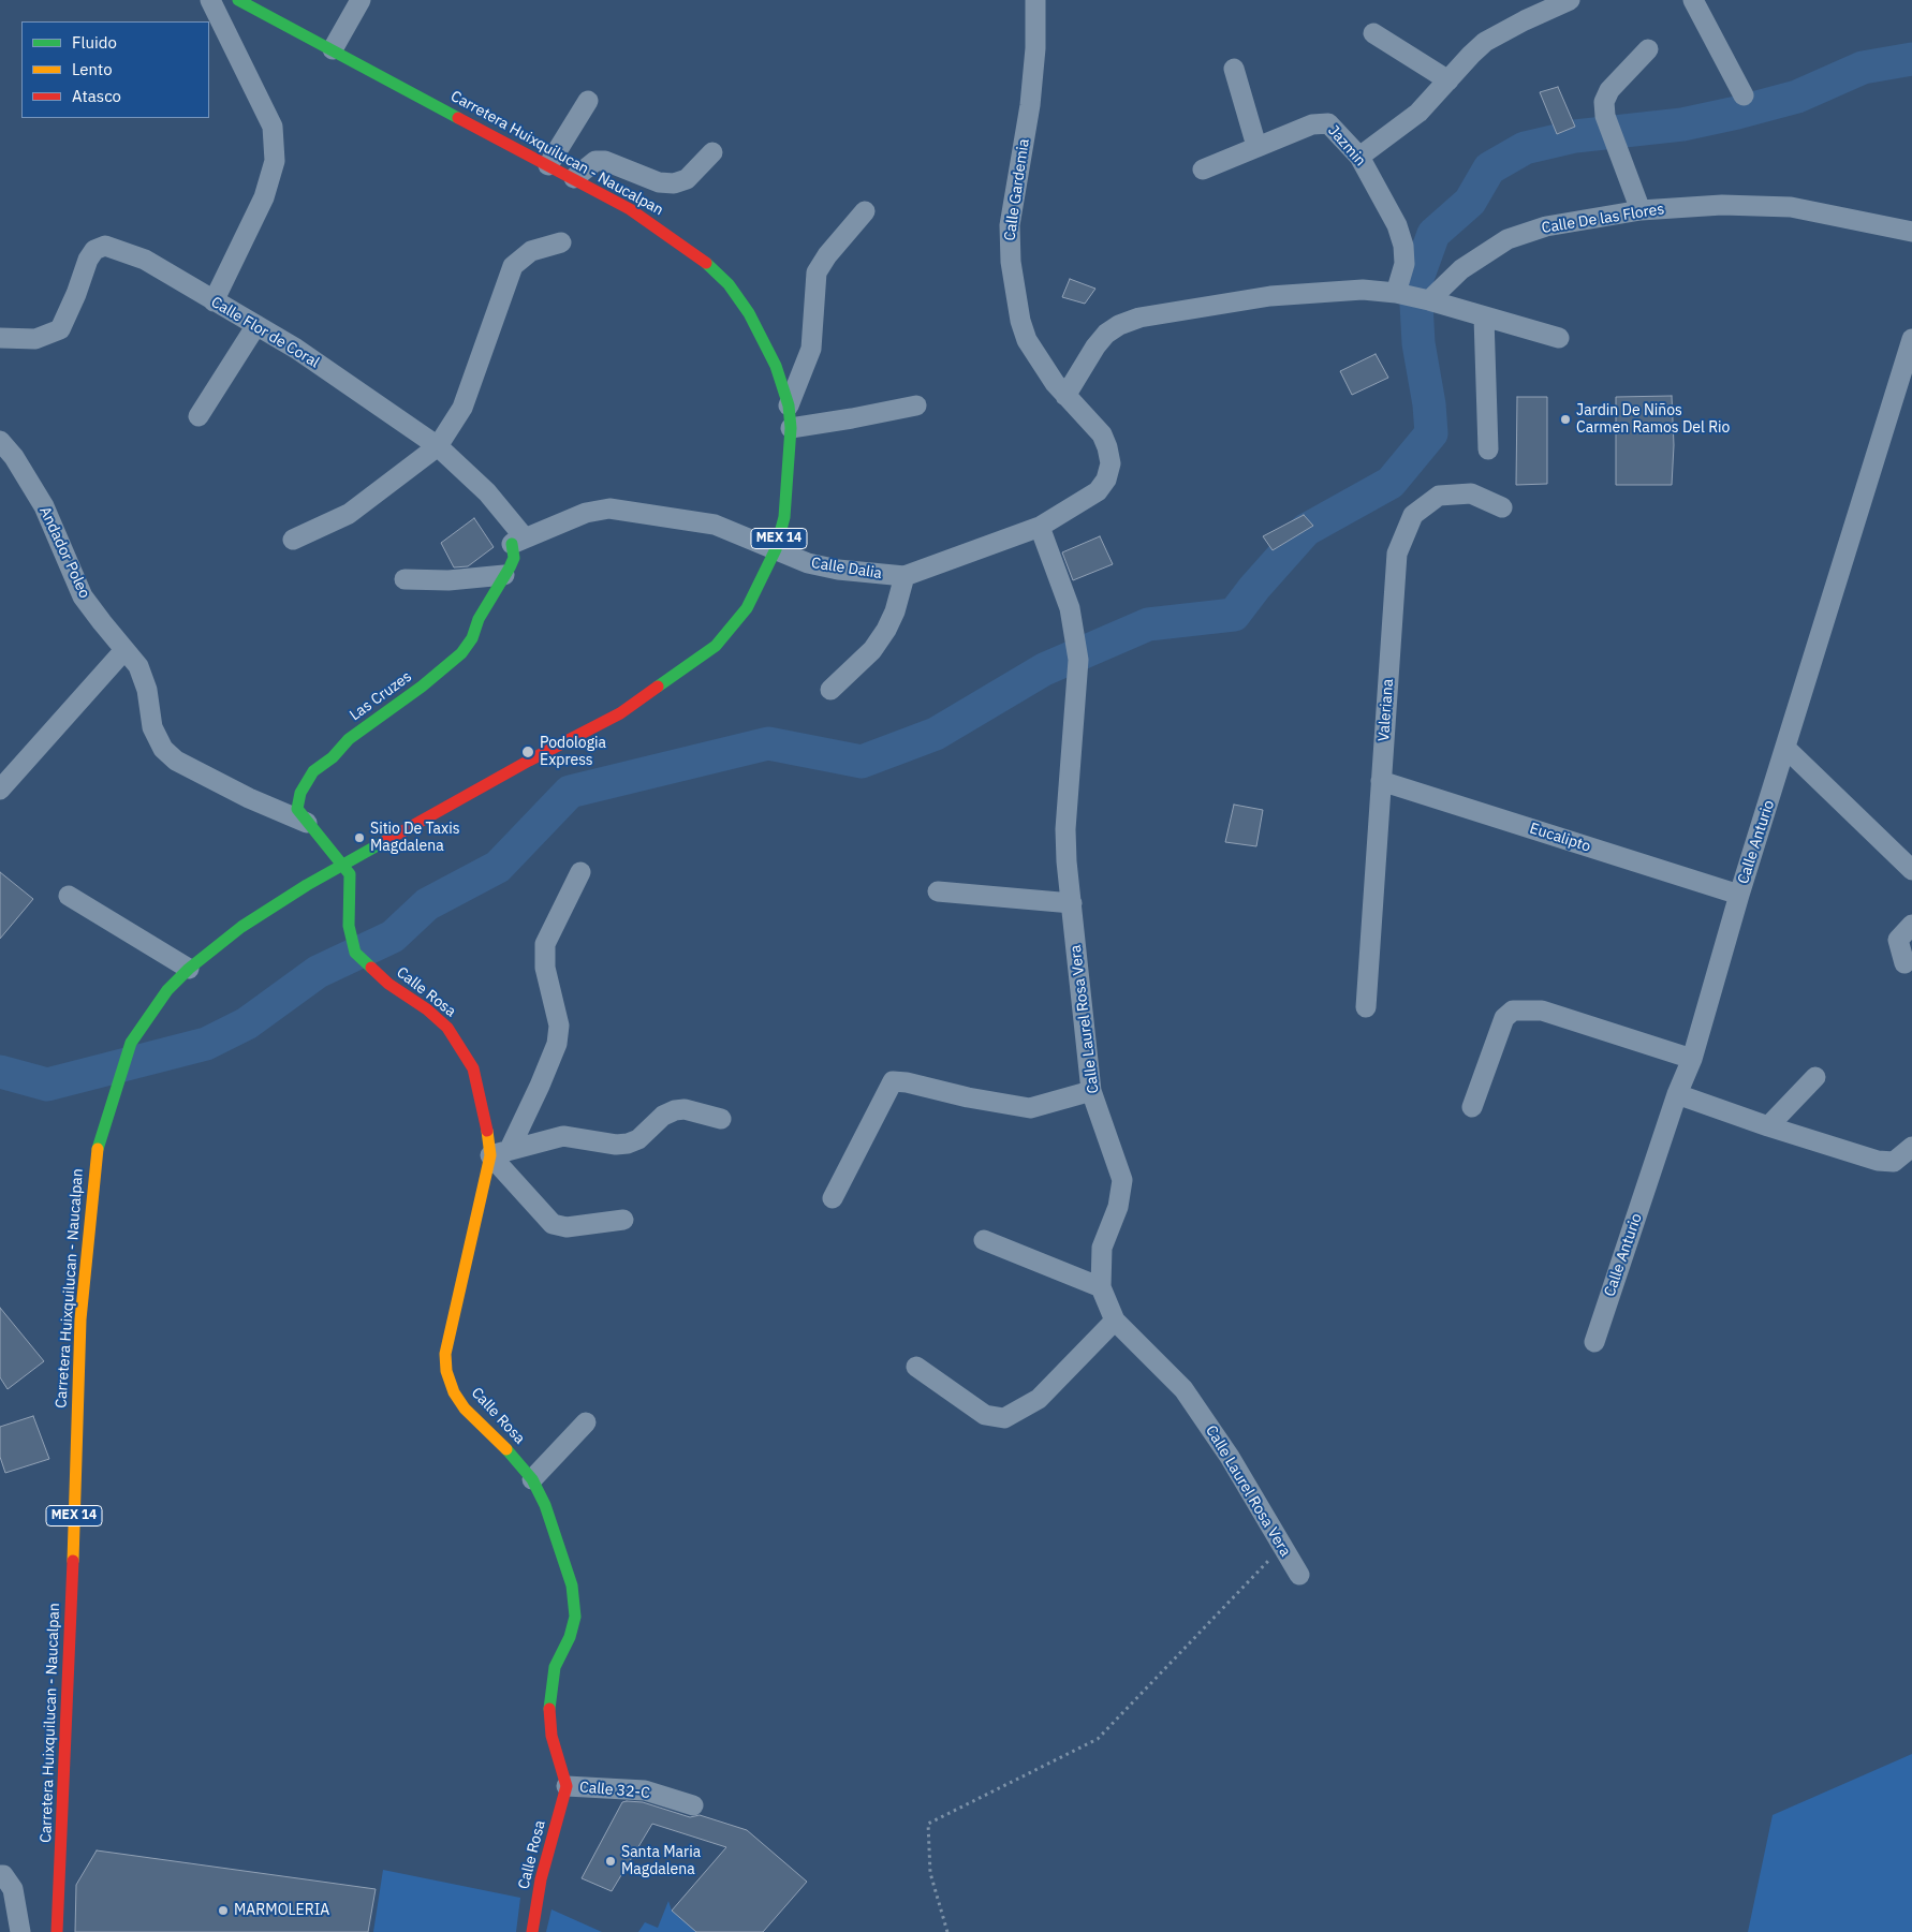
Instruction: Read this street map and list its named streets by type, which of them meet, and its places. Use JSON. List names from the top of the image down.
{
  "streets": {
    "main road": [
      "Carretera Huixquilucan - Naucalpan",
      "MEX 14",
      "Las Cruzes",
      "Calle Rosa"
    ],
    "street": [
      "Jazmin",
      "Calle Gardemia",
      "Calle De las Flores",
      "Calle Flor de Coral",
      "Andador Poleo",
      "Calle Dalia",
      "Valeriana",
      "Eucalipto",
      "Calle Anturio",
      "Calle Laurel Rosa Vera",
      "Calle 32-C"
    ]
  },
  "crossings": [
    ["Carretera Huixquilucan - Naucalpan", "Calle Dalia"],
    ["Carretera Huixquilucan - Naucalpan", "Las Cruzes"],
    ["Carretera Huixquilucan - Naucalpan", "Calle Rosa"],
    ["Calle Gardemia", "Calle Dalia"],
    ["Calle Flor de Coral", "Calle Dalia"],
    ["Calle Flor de Coral", "Las Cruzes"],
    ["Andador Poleo", "Las Cruzes"],
    ["Calle Dalia", "Las Cruzes"],
    ["Calle Dalia", "Calle Laurel Rosa Vera"],
    ["Las Cruzes", "Calle Rosa"],
    ["Valeriana", "Eucalipto"],
    ["Eucalipto", "Calle Anturio"],
    ["Calle Rosa", "Calle 32-C"]
  ],
  "places": [
    "Jardin De Niños Carmen Ramos Del Rio",
    "Podologia Express",
    "Sitio De Taxis Magdalena",
    "Santa Maria Magdalena",
    "MARMOLERIA"
  ],
  "legend": ["Fluido", "Lento", "Atasco"]
}
